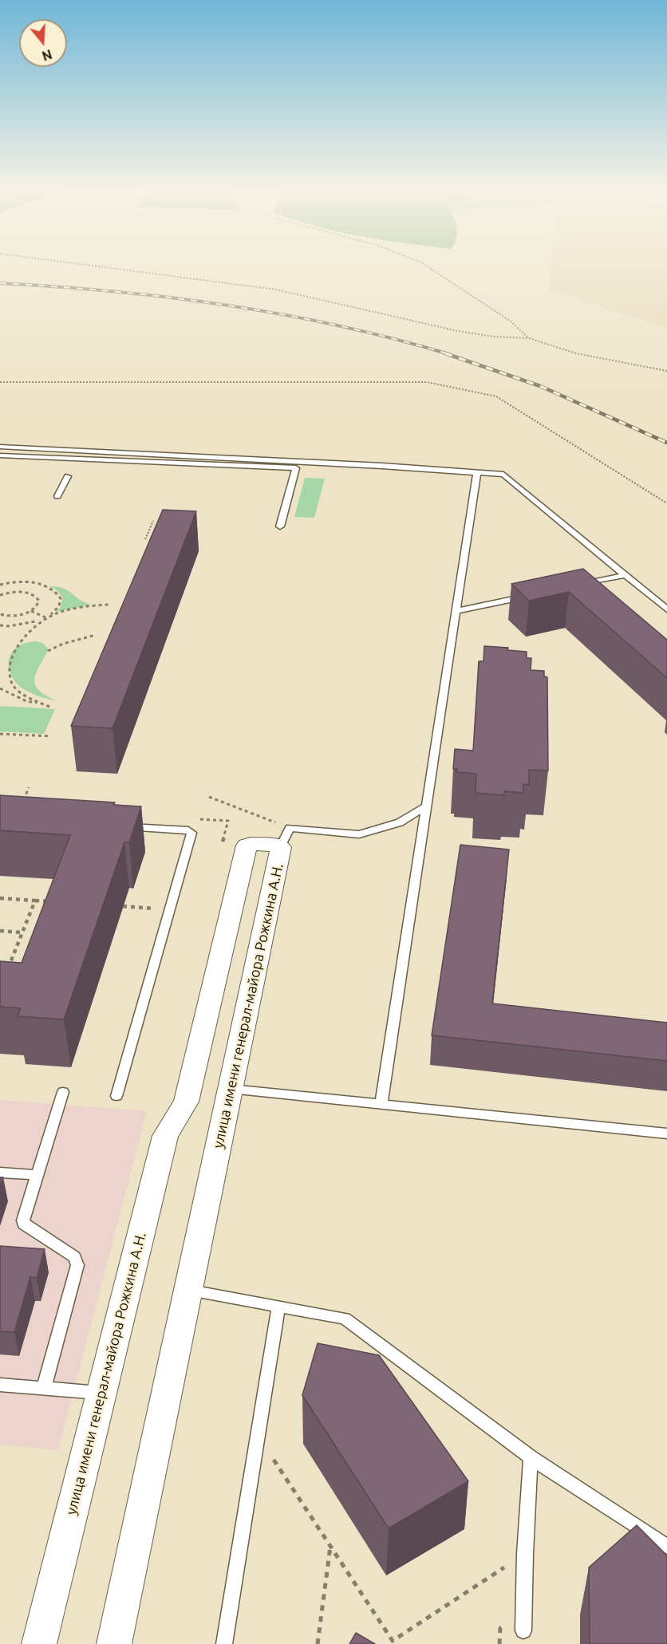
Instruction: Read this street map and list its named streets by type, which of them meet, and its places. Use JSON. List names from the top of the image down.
{
  "streets": {
    "street": ["улица имени генерал-майора Рожкина А.Н."]
  },
  "north": "bottom"
}
